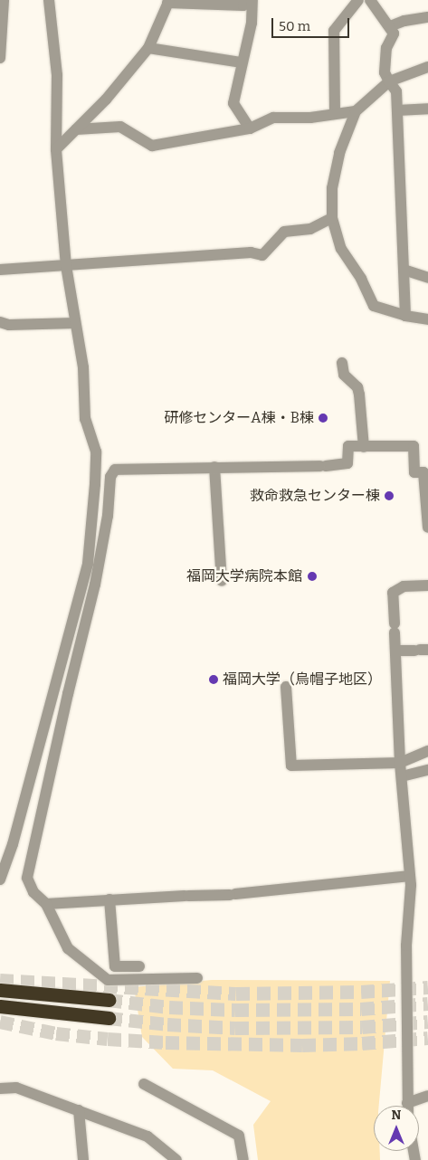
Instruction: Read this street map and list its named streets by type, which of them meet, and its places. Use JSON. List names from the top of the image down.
{
  "places": [
    "研修センターA棟・B棟",
    "救命救急センター棟",
    "福岡大学病院本館",
    "福岡大学（烏帽子地区）"
  ],
  "scale_bar": "50 m",
  "north": "top"
}
